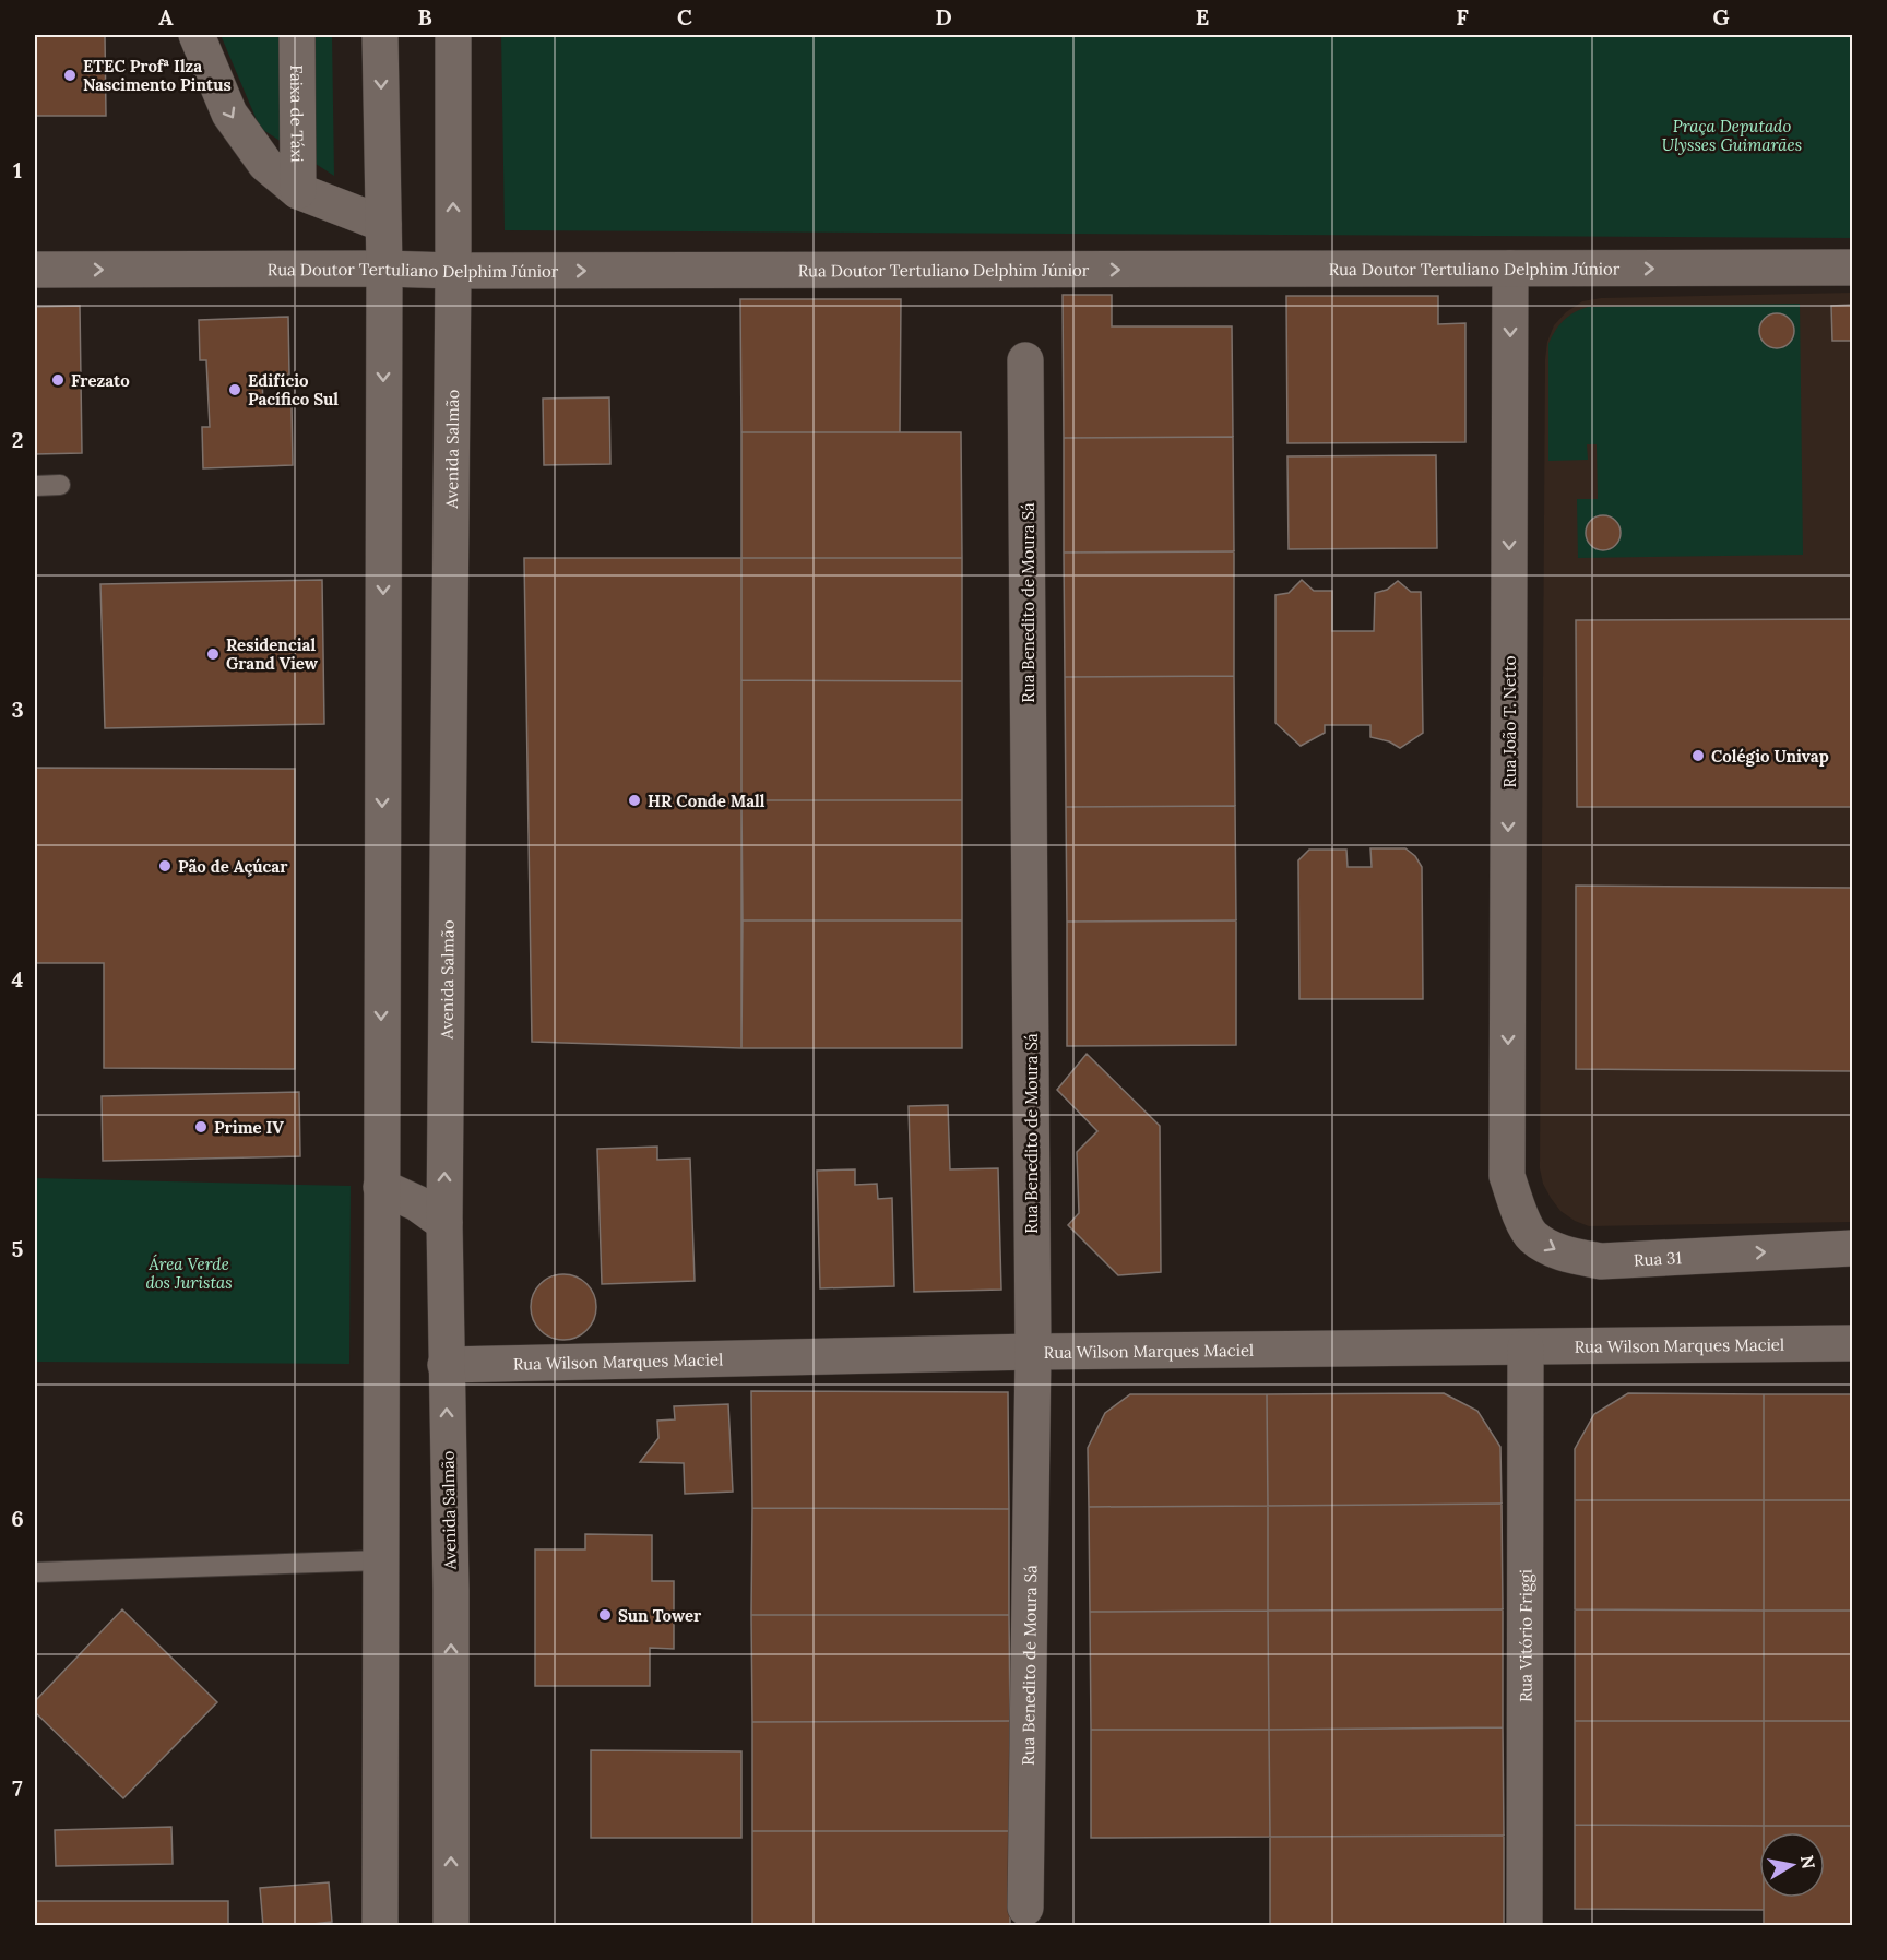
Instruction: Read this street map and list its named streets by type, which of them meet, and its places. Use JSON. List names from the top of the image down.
{
  "streets": {
    "street": [
      "Faixa de Táxi",
      "Rua Doutor Tertuliano Delphim Júnior",
      "Avenida Salmão",
      "Rua Benedito de Moura Sá",
      "Rua João T. Netto",
      "Rua 31",
      "Rua Wilson Marques Maciel",
      "Rua Vitório Friggi"
    ]
  },
  "crossings": [
    ["Rua Doutor Tertuliano Delphim Júnior", "Avenida Salmão"],
    ["Rua Doutor Tertuliano Delphim Júnior", "Rua João T. Netto"],
    ["Avenida Salmão", "Rua Wilson Marques Maciel"],
    ["Rua Benedito de Moura Sá", "Rua Wilson Marques Maciel"],
    ["Rua João T. Netto", "Rua 31"],
    ["Rua Wilson Marques Maciel", "Rua Vitório Friggi"]
  ],
  "one_way": ["Rua Doutor Tertuliano Delphim Júnior", "Rua João T. Netto", "Rua 31"],
  "parks": ["Praça Deputado Ulysses Guimarães", "Área Verde dos Juristas"],
  "places": [
    "ETEC Profª Ilza Nascimento Pintus",
    "Frezato",
    "Edifício Pacífico Sul",
    "Residencial Grand View",
    "Colégio Univap",
    "HR Conde Mall",
    "Pão de Açúcar",
    "Prime IV",
    "Sun Tower"
  ],
  "north": "right",
  "grid": {
    "columns": [
      "A",
      "B",
      "C",
      "D",
      "E",
      "F",
      "G"
    ],
    "rows": [
      "1",
      "2",
      "3",
      "4",
      "5",
      "6",
      "7"
    ]
  }
}
